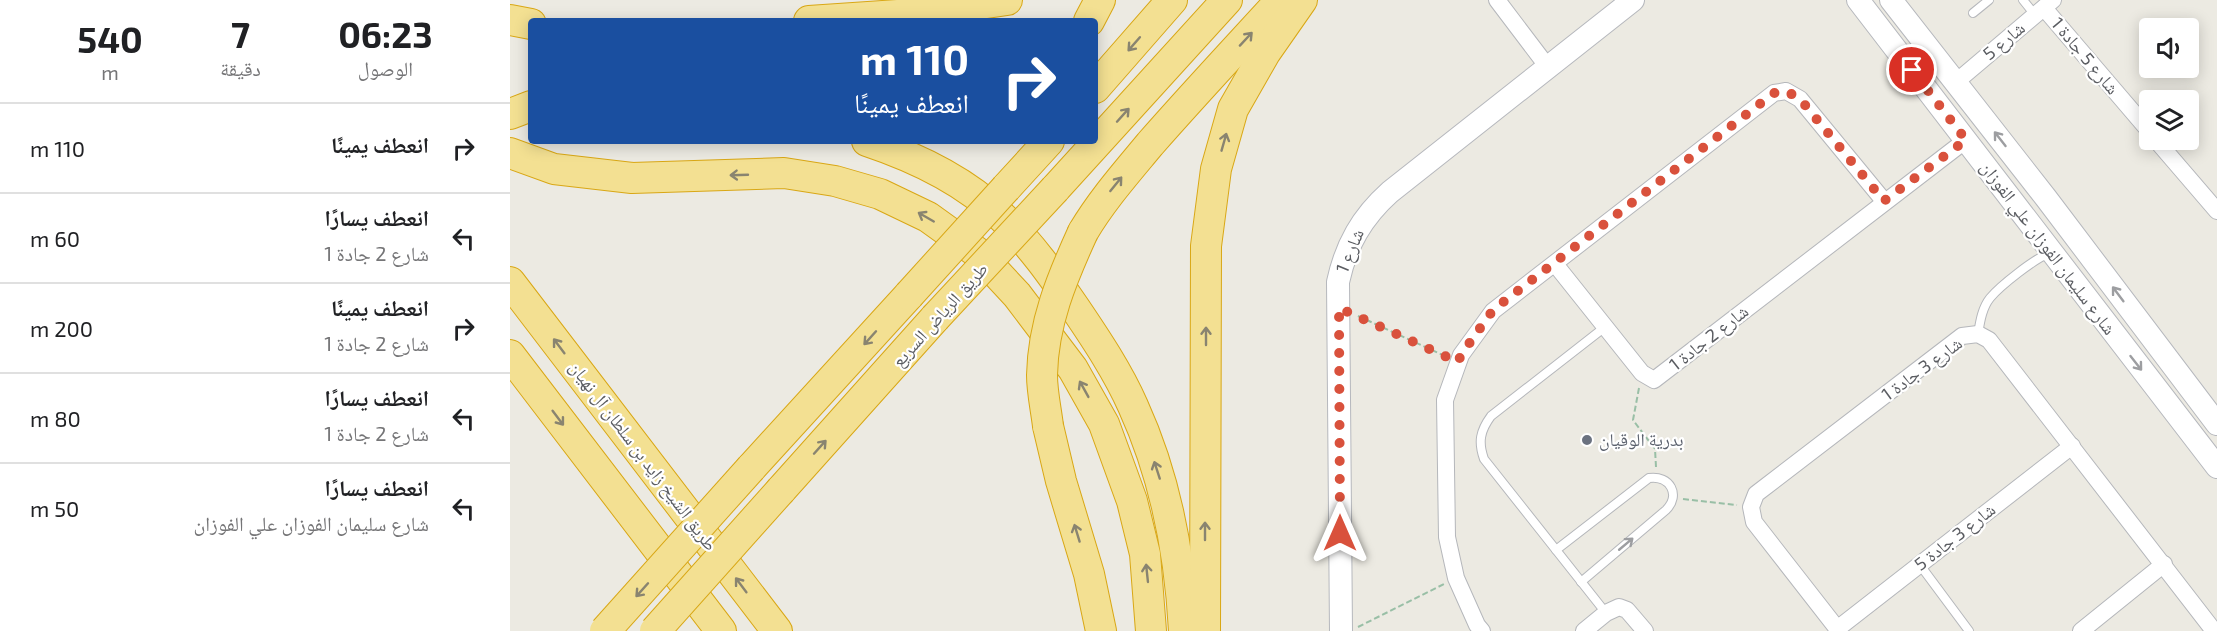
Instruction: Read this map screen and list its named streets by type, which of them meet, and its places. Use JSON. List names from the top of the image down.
{
  "streets": {
    "highway": ["طريق الرياض السريع", "طريق الشيخ زايد بن سلطان آل نهيان"],
    "street": [
      "شارع 5",
      "شارع 5 جادة 1",
      "شارع سليمان الفوزان علي الفوزان",
      "شارع 1",
      "شارع 2 جادة 1",
      "شارع 3 جادة 1",
      "شارع 3 جادة 5"
    ]
  },
  "crossings": [
    ["شارع 5", "شارع 5 جادة 1"],
    ["شارع 5", "شارع سليمان الفوزان علي الفوزان"],
    ["شارع سليمان الفوزان علي الفوزان", "شارع 2 جادة 1"],
    ["شارع 3 جادة 1", "شارع 3 جادة 5"]
  ],
  "places": ["بدرية الوقيان"],
  "page": {
    "eta": [
      "06:23",
      "الوصول",
      "7",
      "دقيقة",
      "540",
      "m"
    ],
    "turn": ["110 m", "انعطف يمينًا"],
    "list": [
      {
        "name": "انعطف يمينًا",
        "value": "110 m"
      },
      {
        "name": "انعطف يسارًا",
        "note": "شارع 2 جادة 1",
        "value": "60 m"
      },
      {
        "name": "انعطف يمينًا",
        "note": "شارع 2 جادة 1",
        "value": "200 m"
      },
      {
        "name": "انعطف يسارًا",
        "note": "شارع 2 جادة 1",
        "value": "80 m"
      },
      {
        "name": "انعطف يسارًا",
        "note": "شارع سليمان الفوزان علي الفوزان",
        "value": "50 m"
      }
    ]
  }
}
